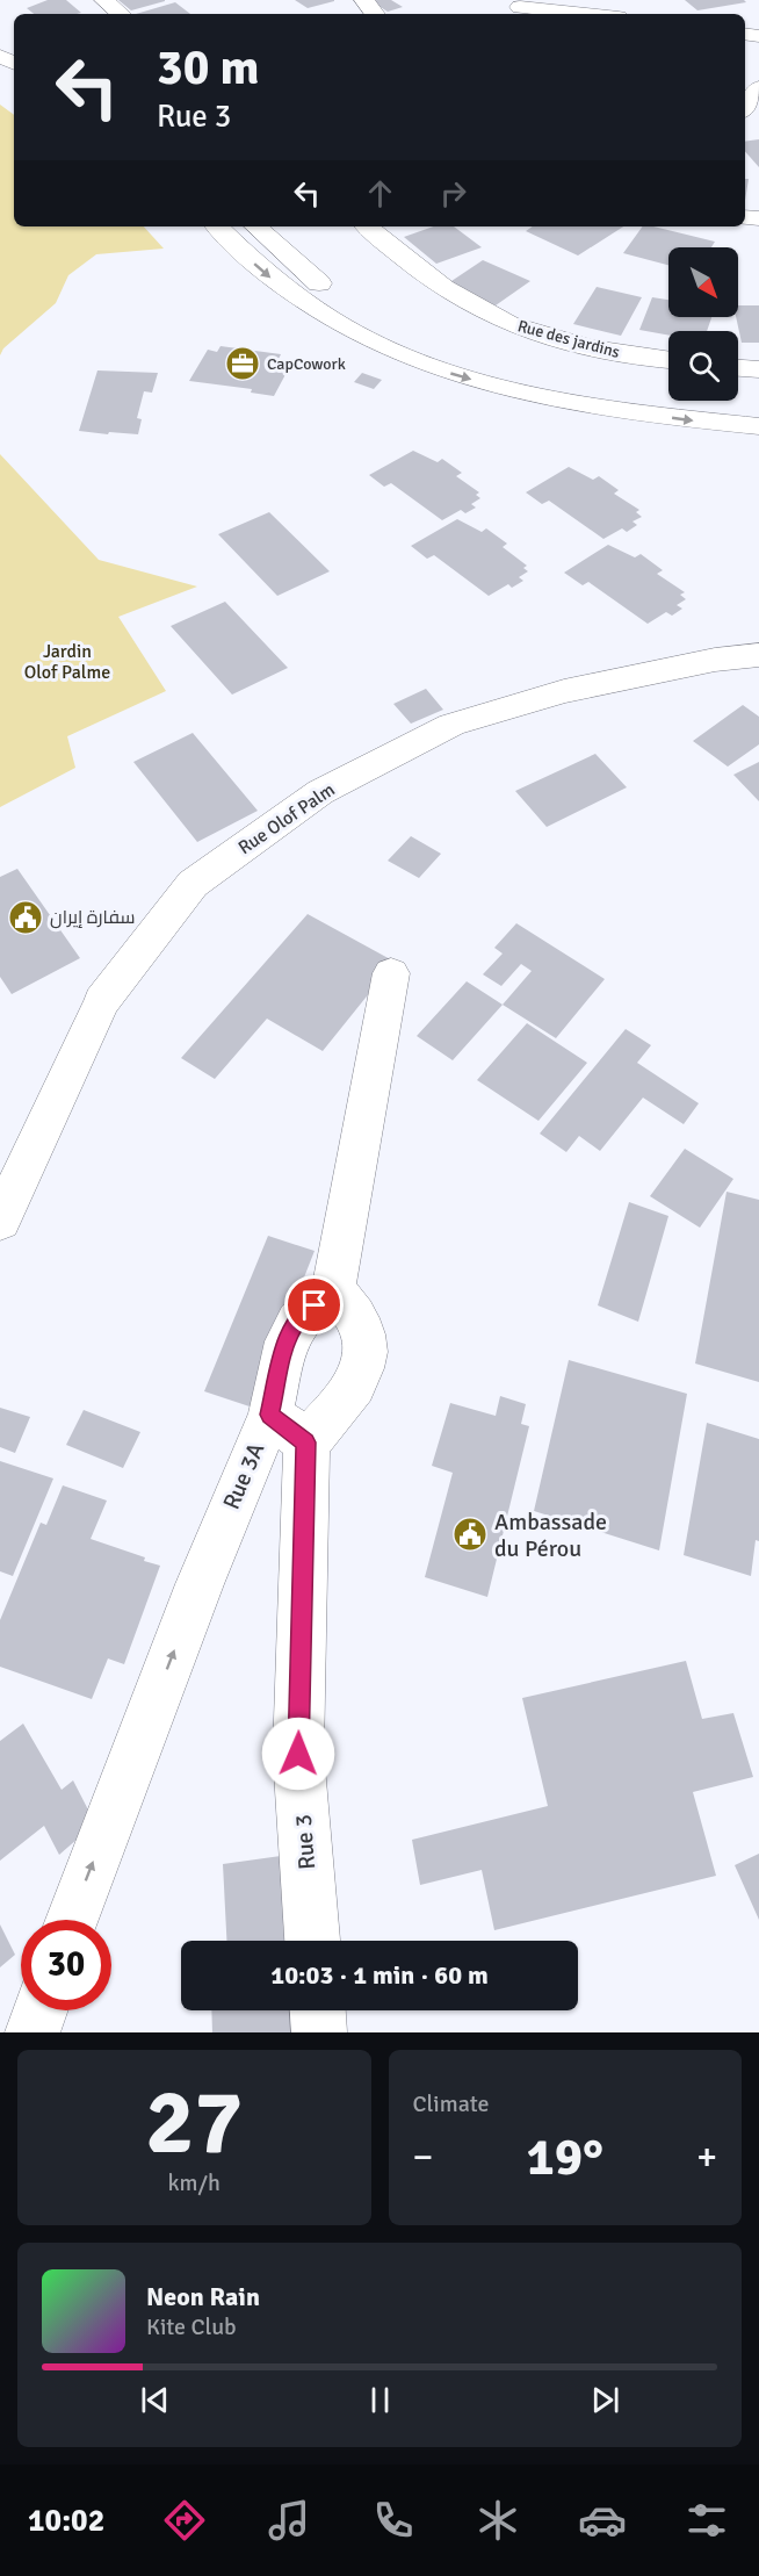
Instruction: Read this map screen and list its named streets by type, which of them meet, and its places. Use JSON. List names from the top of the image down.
{
  "streets": {
    "street": [
      "Rue des jardins",
      "Rue Olof Palm",
      "Rue 3A",
      "Rue 3"
    ]
  },
  "crossings": [
    ["Rue 3A", "Rue 3"]
  ],
  "one_way": ["Rue 3A"],
  "parks": ["Jardin Olof Palme"],
  "places": {
    "office": ["CapCowork"],
    "public building": ["سفارة إيران", "Ambassade du Pérou"]
  },
  "north": "bottom right",
  "page": {
    "turn": ["30 m", "Rue 3"],
    "limit": "30",
    "trip": "10:03 · 1 min · 60 m",
    "tile": [
      ["27", "km/h"],
      "Climate"
    ],
    "heat": ["−", "19°", "+"],
    "song": ["Neon Rain", "Kite Club"],
    "tabs": "10:02"
  }
}
